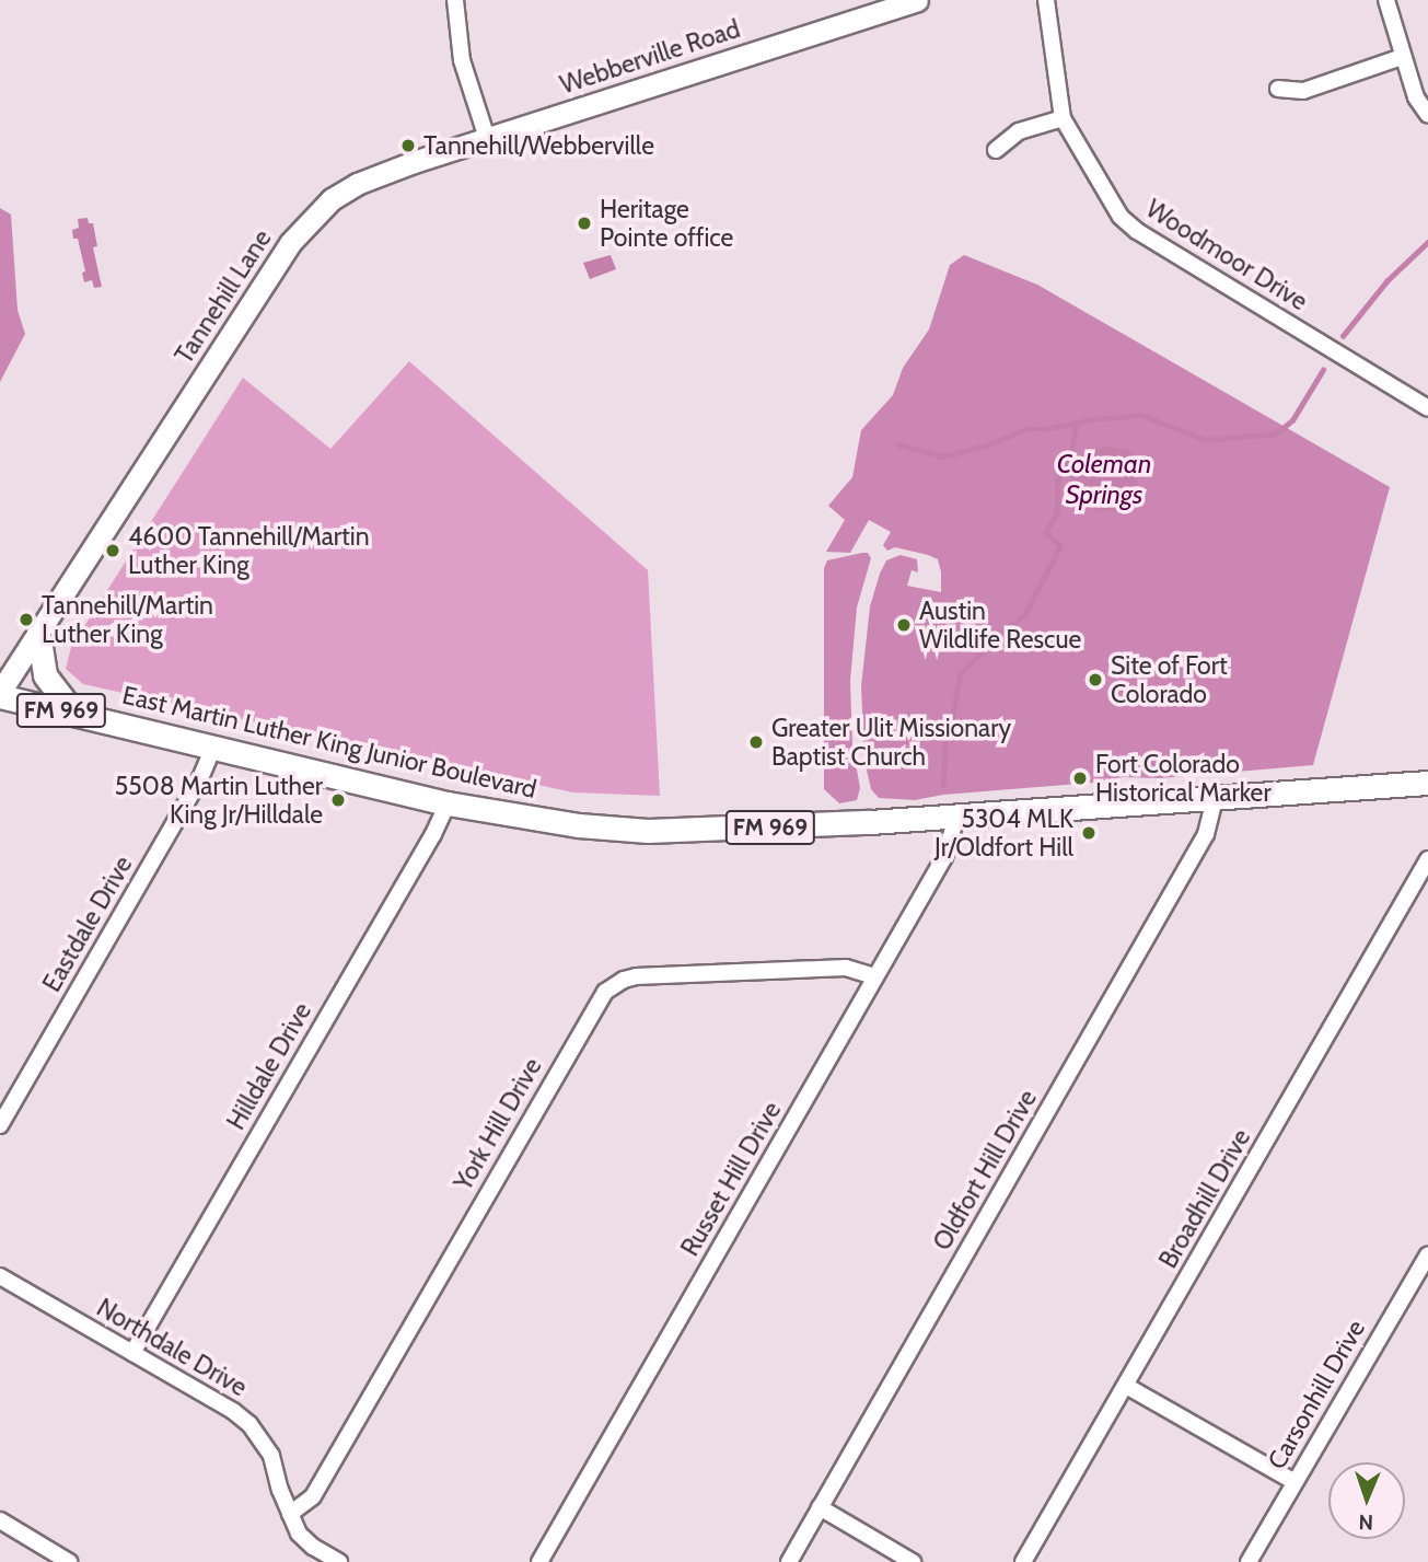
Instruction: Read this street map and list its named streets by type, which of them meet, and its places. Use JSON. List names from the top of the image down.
{
  "streets": {
    "main road": ["FM 969", "East Martin Luther King Junior Boulevard"],
    "street": [
      "Webberville Road",
      "Woodmoor Drive",
      "Tannehill Lane",
      "Eastdale Drive",
      "Hilldale Drive",
      "York Hill Drive",
      "Oldfort Hill Drive",
      "Russet Hill Drive",
      "Broadhill Drive",
      "Northdale Drive",
      "Carsonhill Drive"
    ]
  },
  "crossings": [
    ["Webberville Road", "Tannehill Lane"],
    ["Tannehill Lane", "East Martin Luther King Junior Boulevard"],
    ["East Martin Luther King Junior Boulevard", "Eastdale Drive"],
    ["East Martin Luther King Junior Boulevard", "Hilldale Drive"],
    ["East Martin Luther King Junior Boulevard", "Oldfort Hill Drive"],
    ["East Martin Luther King Junior Boulevard", "Russet Hill Drive"],
    ["Hilldale Drive", "Northdale Drive"],
    ["York Hill Drive", "Russet Hill Drive"],
    ["York Hill Drive", "Northdale Drive"]
  ],
  "water": ["Coleman Springs"],
  "places": [
    "Tannehill/Webberville",
    "Heritage Pointe office",
    "4600 Tannehill/Martin Luther King",
    "Tannehill/Martin Luther King",
    "Austin Wildlife Rescue",
    "Site of Fort Colorado",
    "Greater Ulit Missionary Baptist Church",
    "Fort Colorado Historical Marker",
    "5508 Martin Luther King Jr/Hilldale",
    "5304 MLK Jr/Oldfort Hill"
  ],
  "north": "bottom"
}
